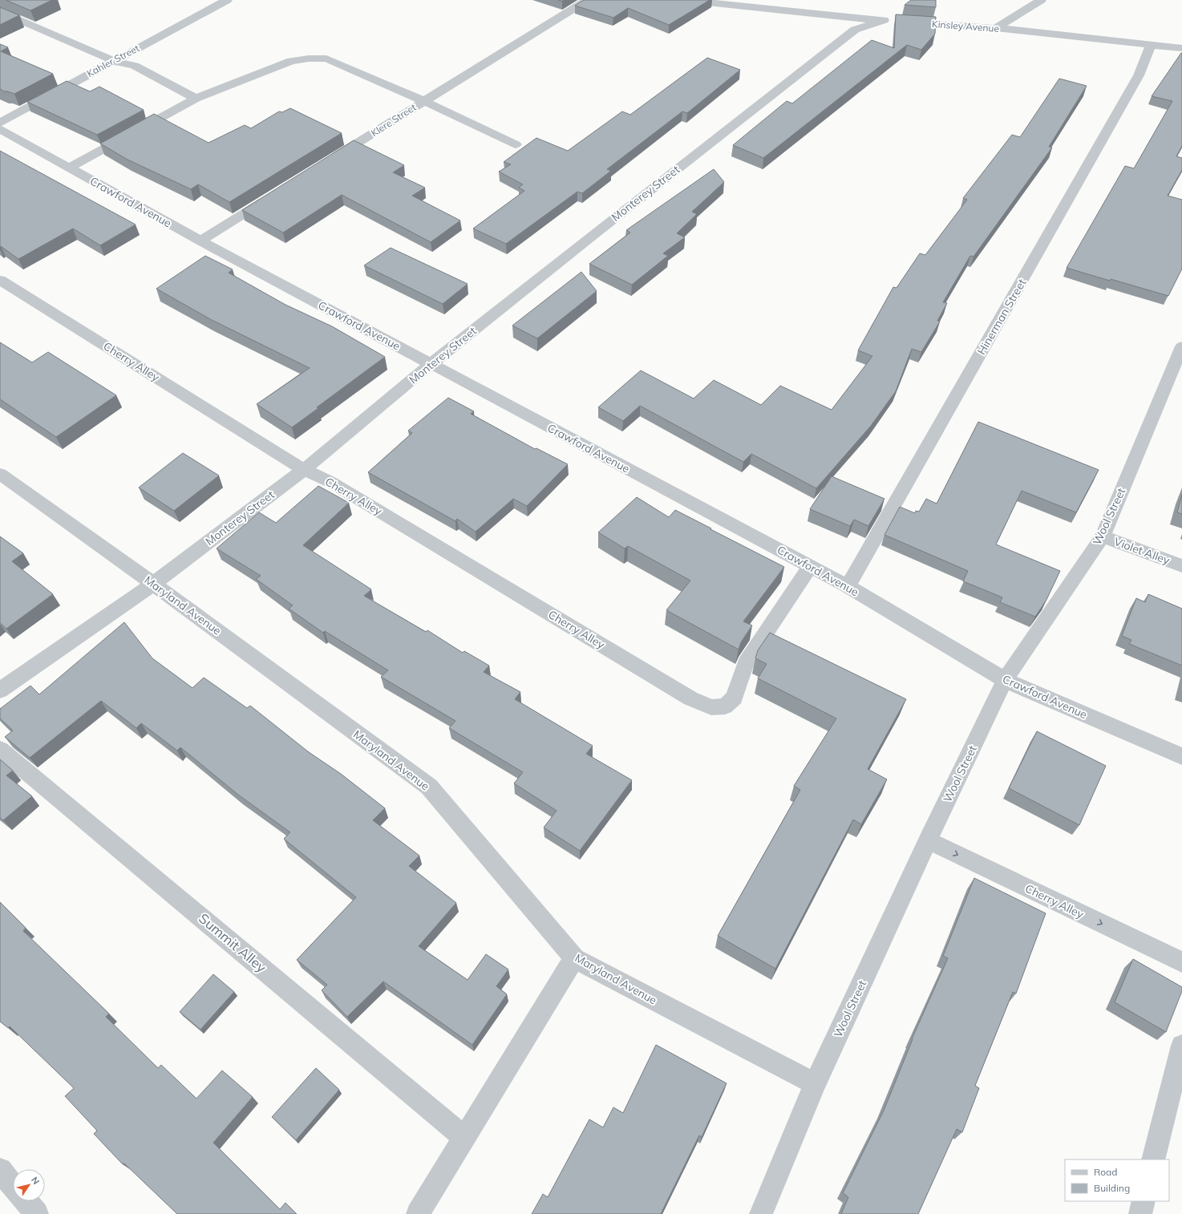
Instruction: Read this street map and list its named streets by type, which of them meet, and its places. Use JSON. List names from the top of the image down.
{
  "streets": {
    "street": [
      "Kinsley Avenue",
      "Kahler Street",
      "Klere Street",
      "Monterey Street",
      "Crawford Avenue",
      "Hinerman Street",
      "Cherry Alley",
      "Wool Street",
      "Violet Alley",
      "Maryland Avenue",
      "Summit Alley"
    ]
  },
  "crossings": [
    ["Kinsley Avenue", "Monterey Street"],
    ["Kinsley Avenue", "Hinerman Street"],
    ["Monterey Street", "Crawford Avenue"],
    ["Monterey Street", "Cherry Alley"],
    ["Monterey Street", "Maryland Avenue"],
    ["Crawford Avenue", "Hinerman Street"],
    ["Crawford Avenue", "Cherry Alley"],
    ["Crawford Avenue", "Wool Street"],
    ["Cherry Alley", "Wool Street"],
    ["Wool Street", "Violet Alley"],
    ["Wool Street", "Maryland Avenue"]
  ],
  "legend": ["Road", "Building"],
  "north": "top right"
}
